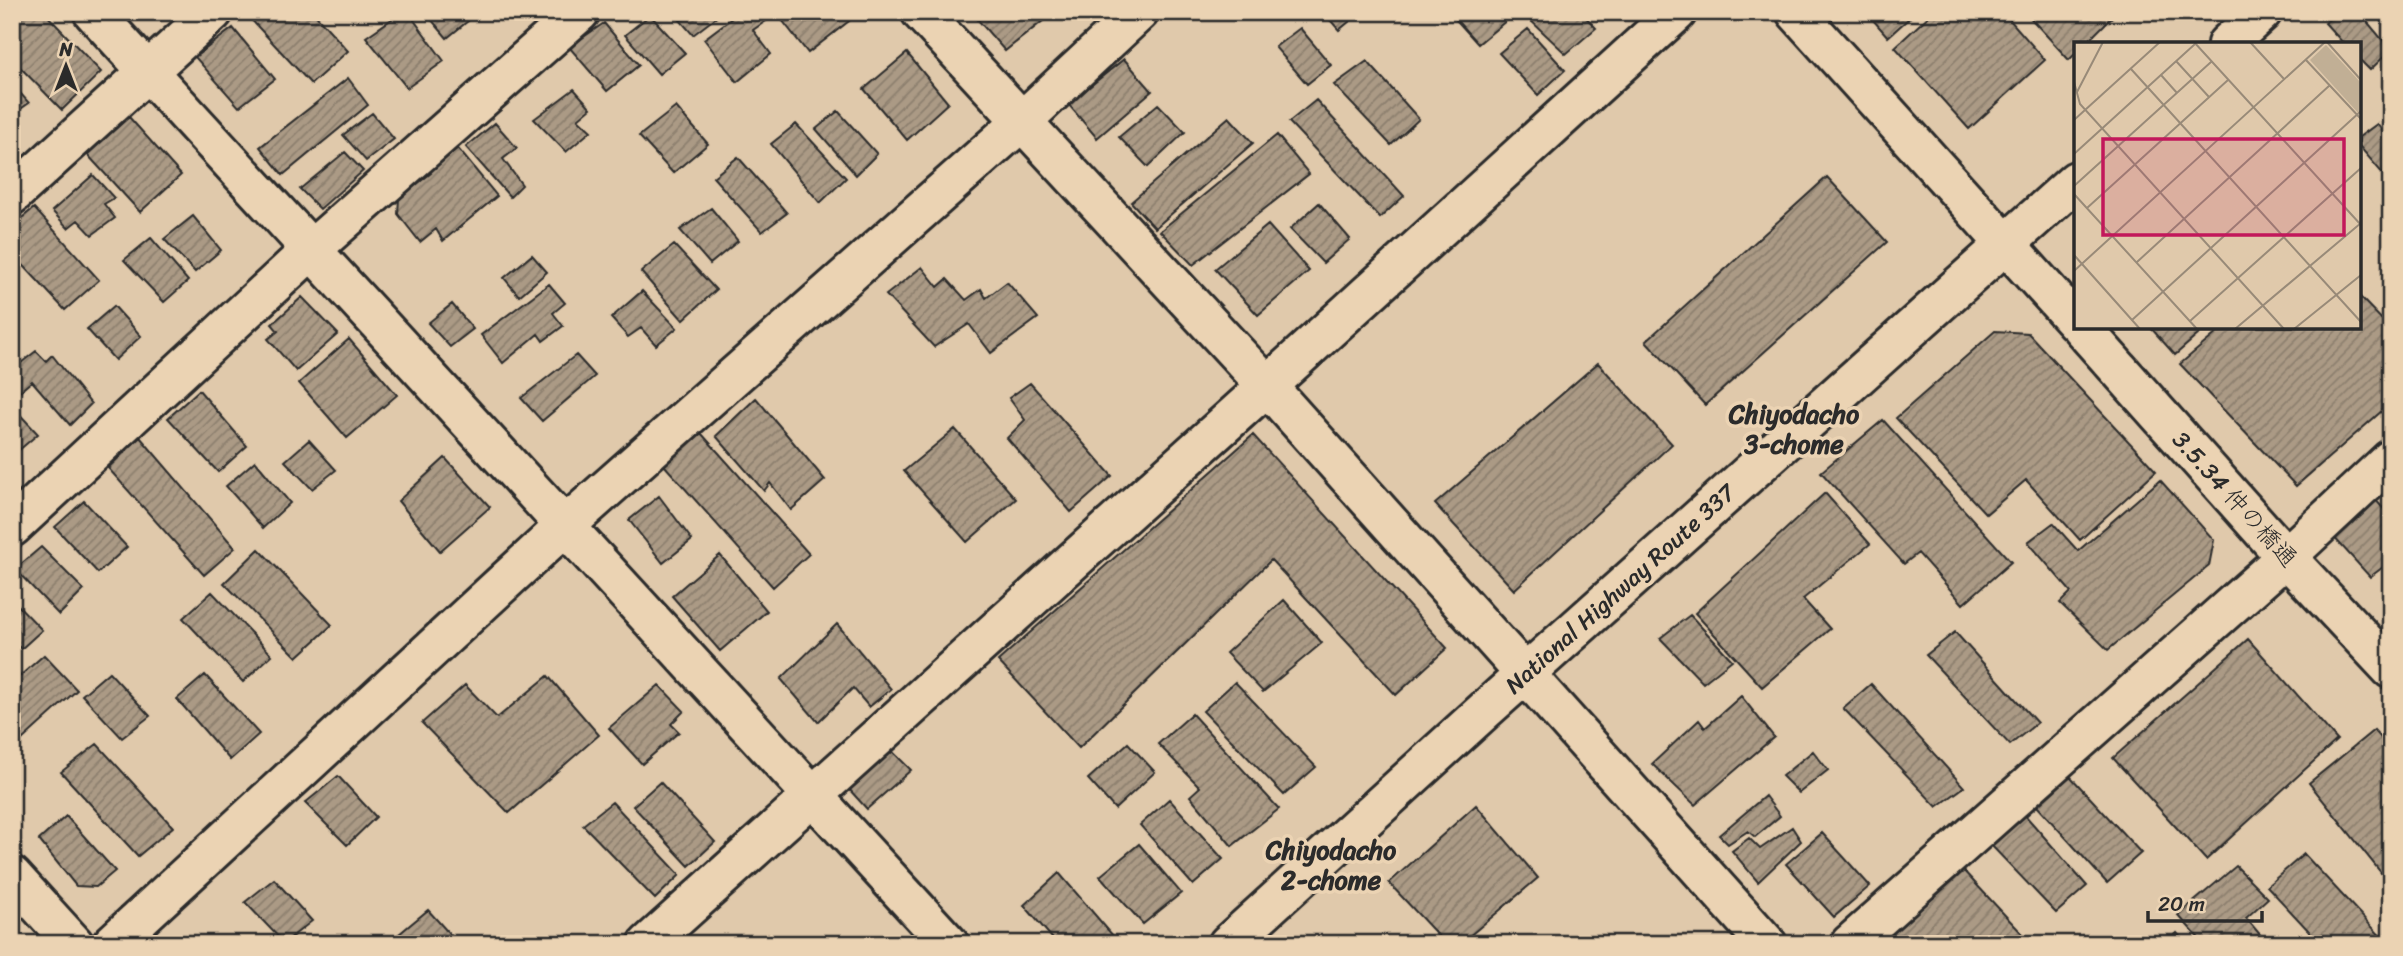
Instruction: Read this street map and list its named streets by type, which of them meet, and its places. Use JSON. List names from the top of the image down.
{
  "streets": {
    "main road": ["3.5.34 仲の橋通", "National Highway Route 337"]
  },
  "districts": ["Chiyodacho 3-chome", "Chiyodacho 2-chome"],
  "scale_bar": "20 m",
  "north": "top"
}
